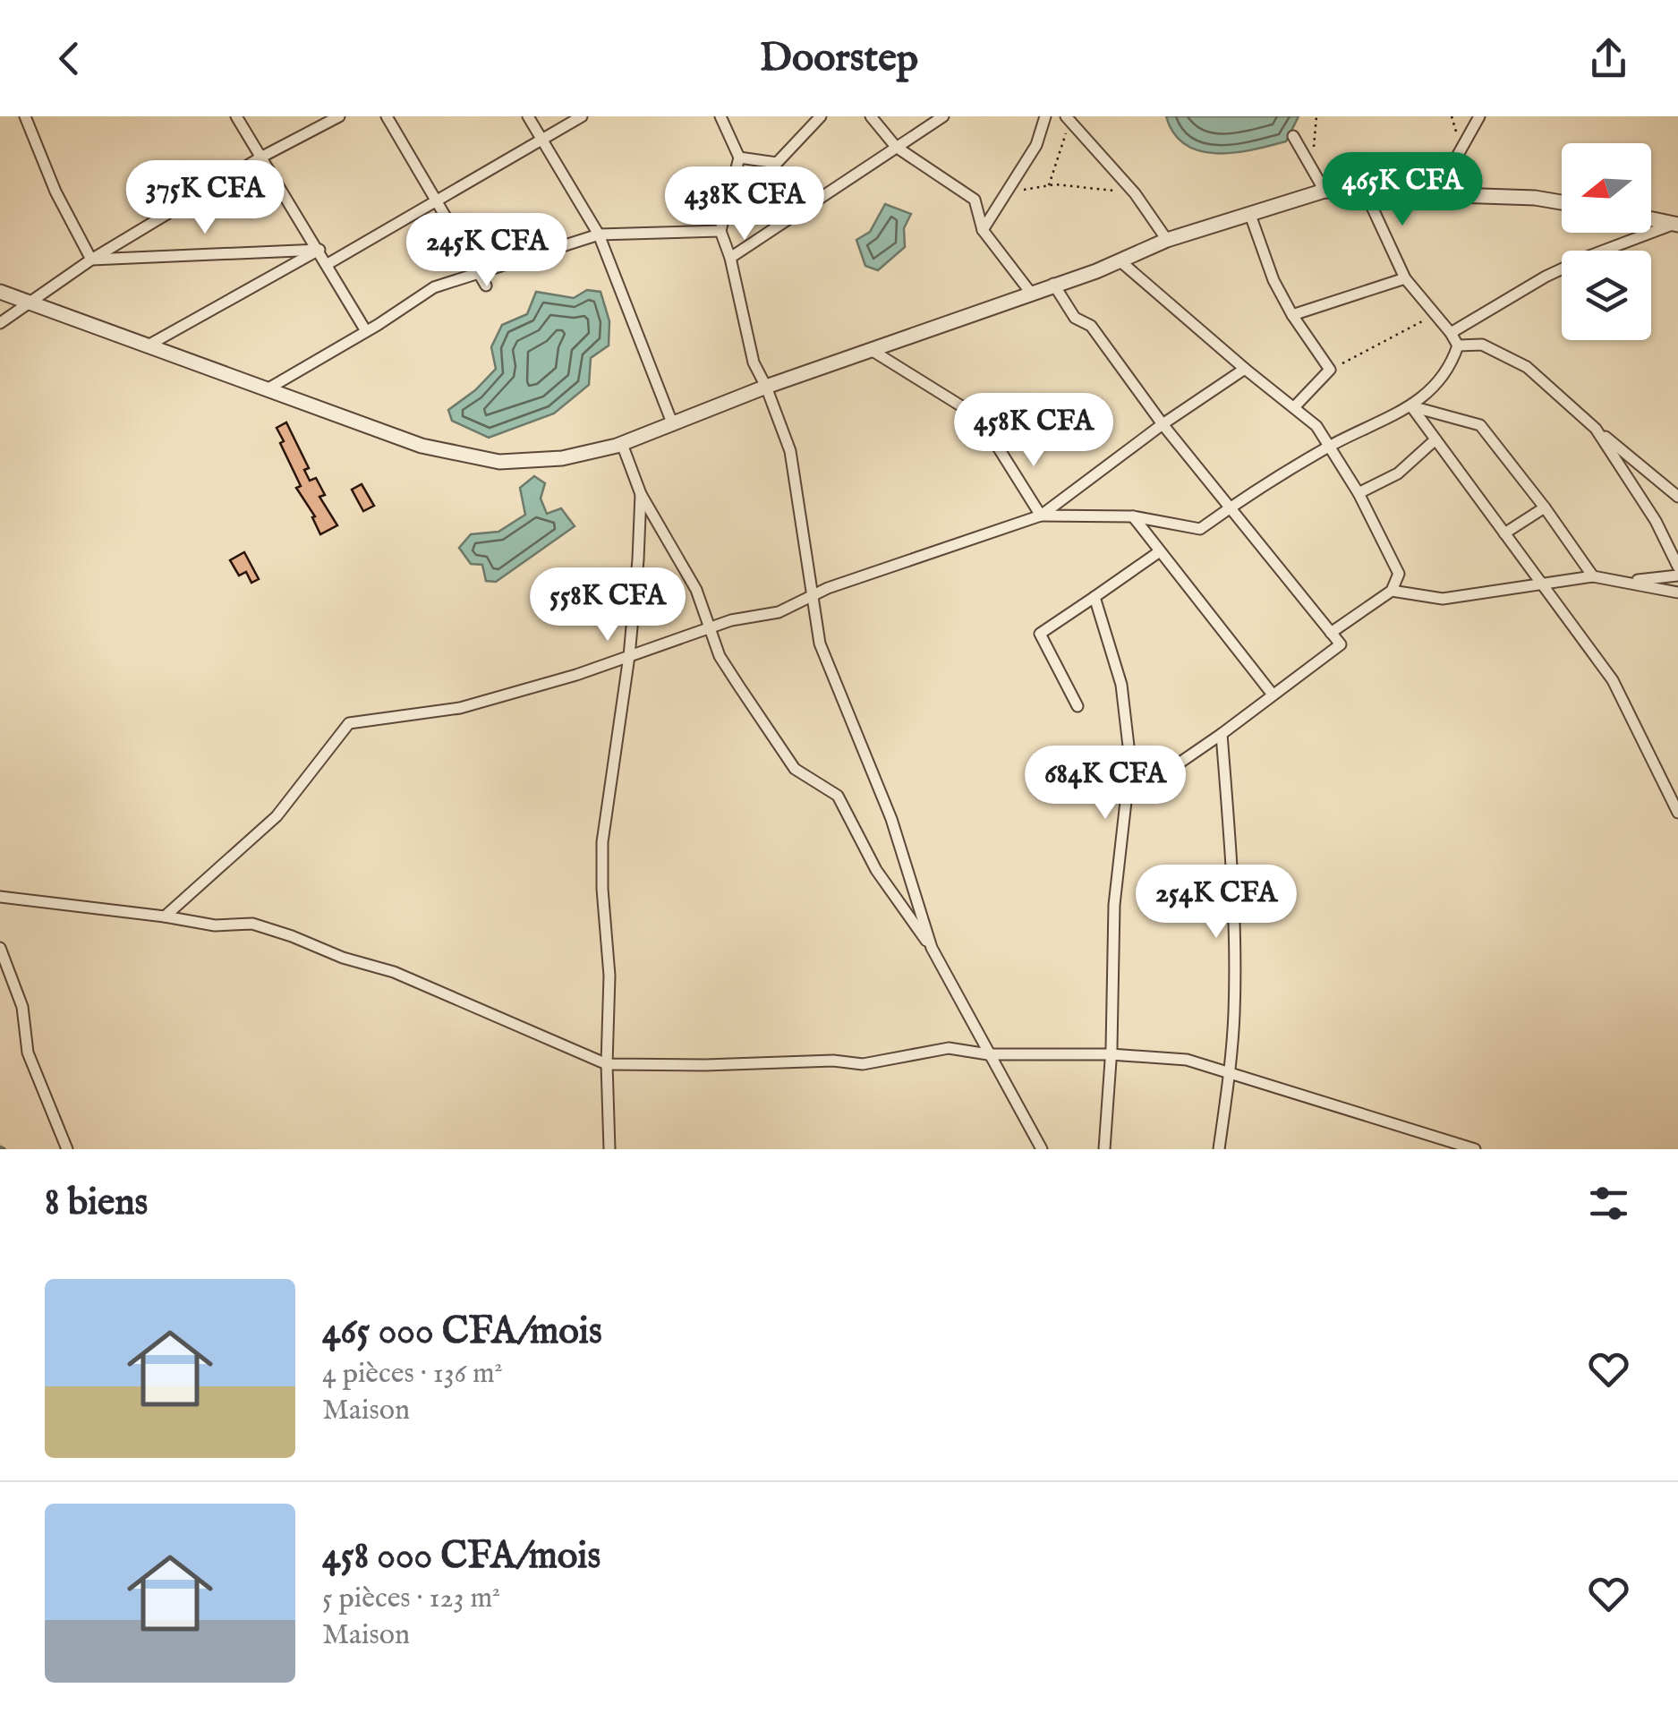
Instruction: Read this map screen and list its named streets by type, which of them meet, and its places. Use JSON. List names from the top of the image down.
{
  "north": "left",
  "page": {
    "header": "Doorstep",
    "price": [
      "465K CFA",
      "375K CFA",
      "438K CFA",
      "245K CFA",
      "458K CFA",
      "558K CFA",
      "684K CFA",
      "254K CFA"
    ],
    "heading": "8 biens",
    "list": [
      {
        "name": "465 000 CFA/mois",
        "note": "4 pièces · 136 m² · Maison"
      },
      {
        "name": "458 000 CFA/mois",
        "note": "5 pièces · 123 m² · Maison"
      }
    ]
  }
}
